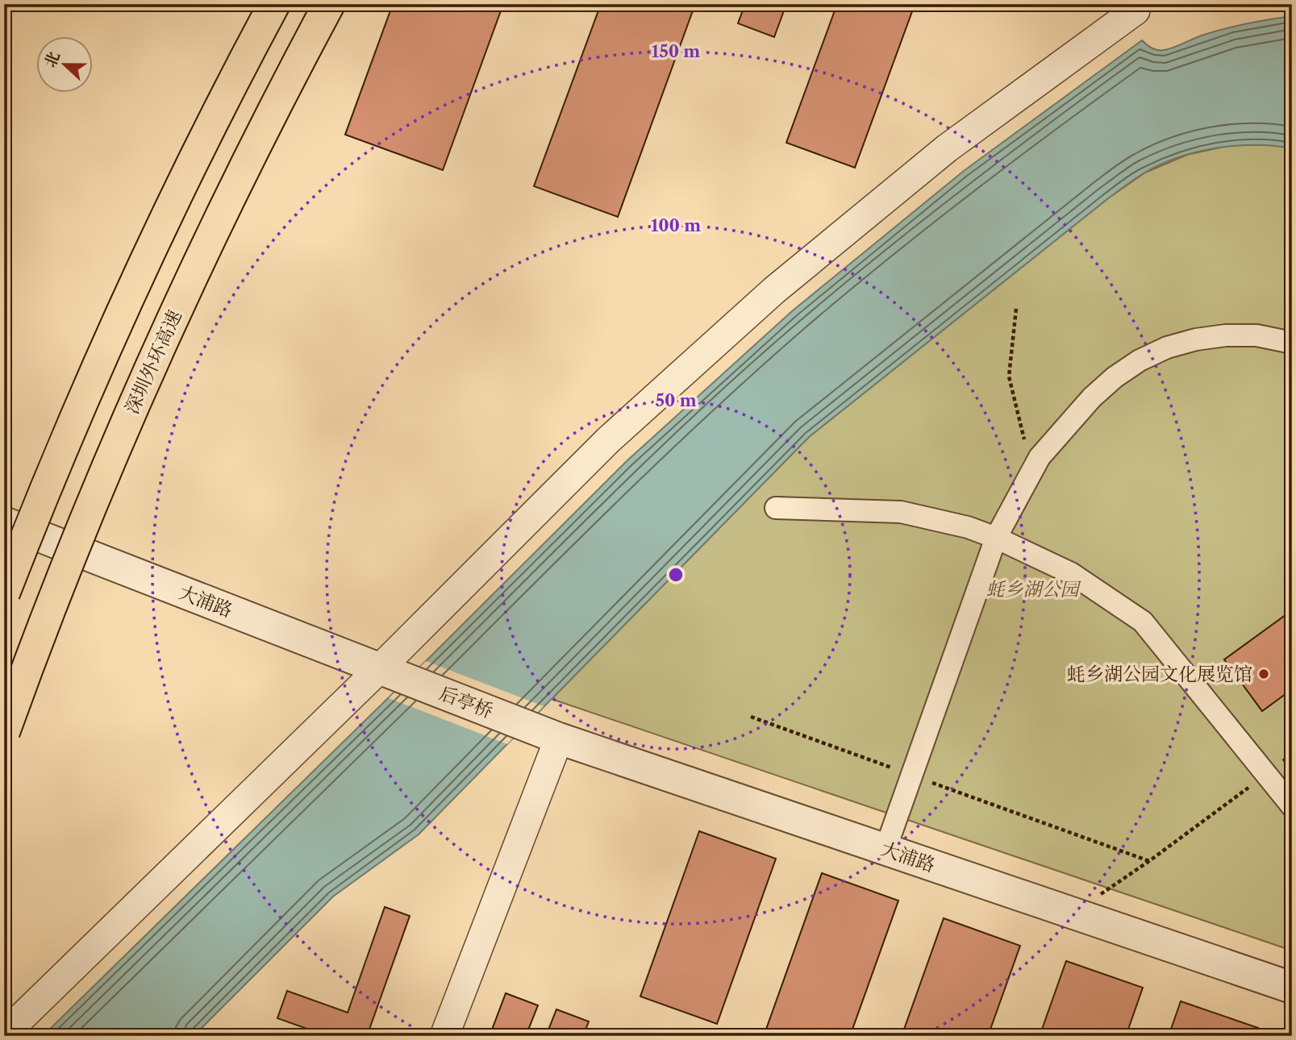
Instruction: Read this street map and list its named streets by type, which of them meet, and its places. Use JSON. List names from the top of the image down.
{
  "streets": {
    "highway": ["深圳外环高速"],
    "street": ["大浦路", "后亭桥"]
  },
  "crossings": [
    ["大浦路", "后亭桥"]
  ],
  "parks": ["蚝乡湖公园"],
  "places": ["蚝乡湖公园文化展览馆"],
  "north": "left",
  "rings": ["150 m", "100 m", "50 m"]
}
